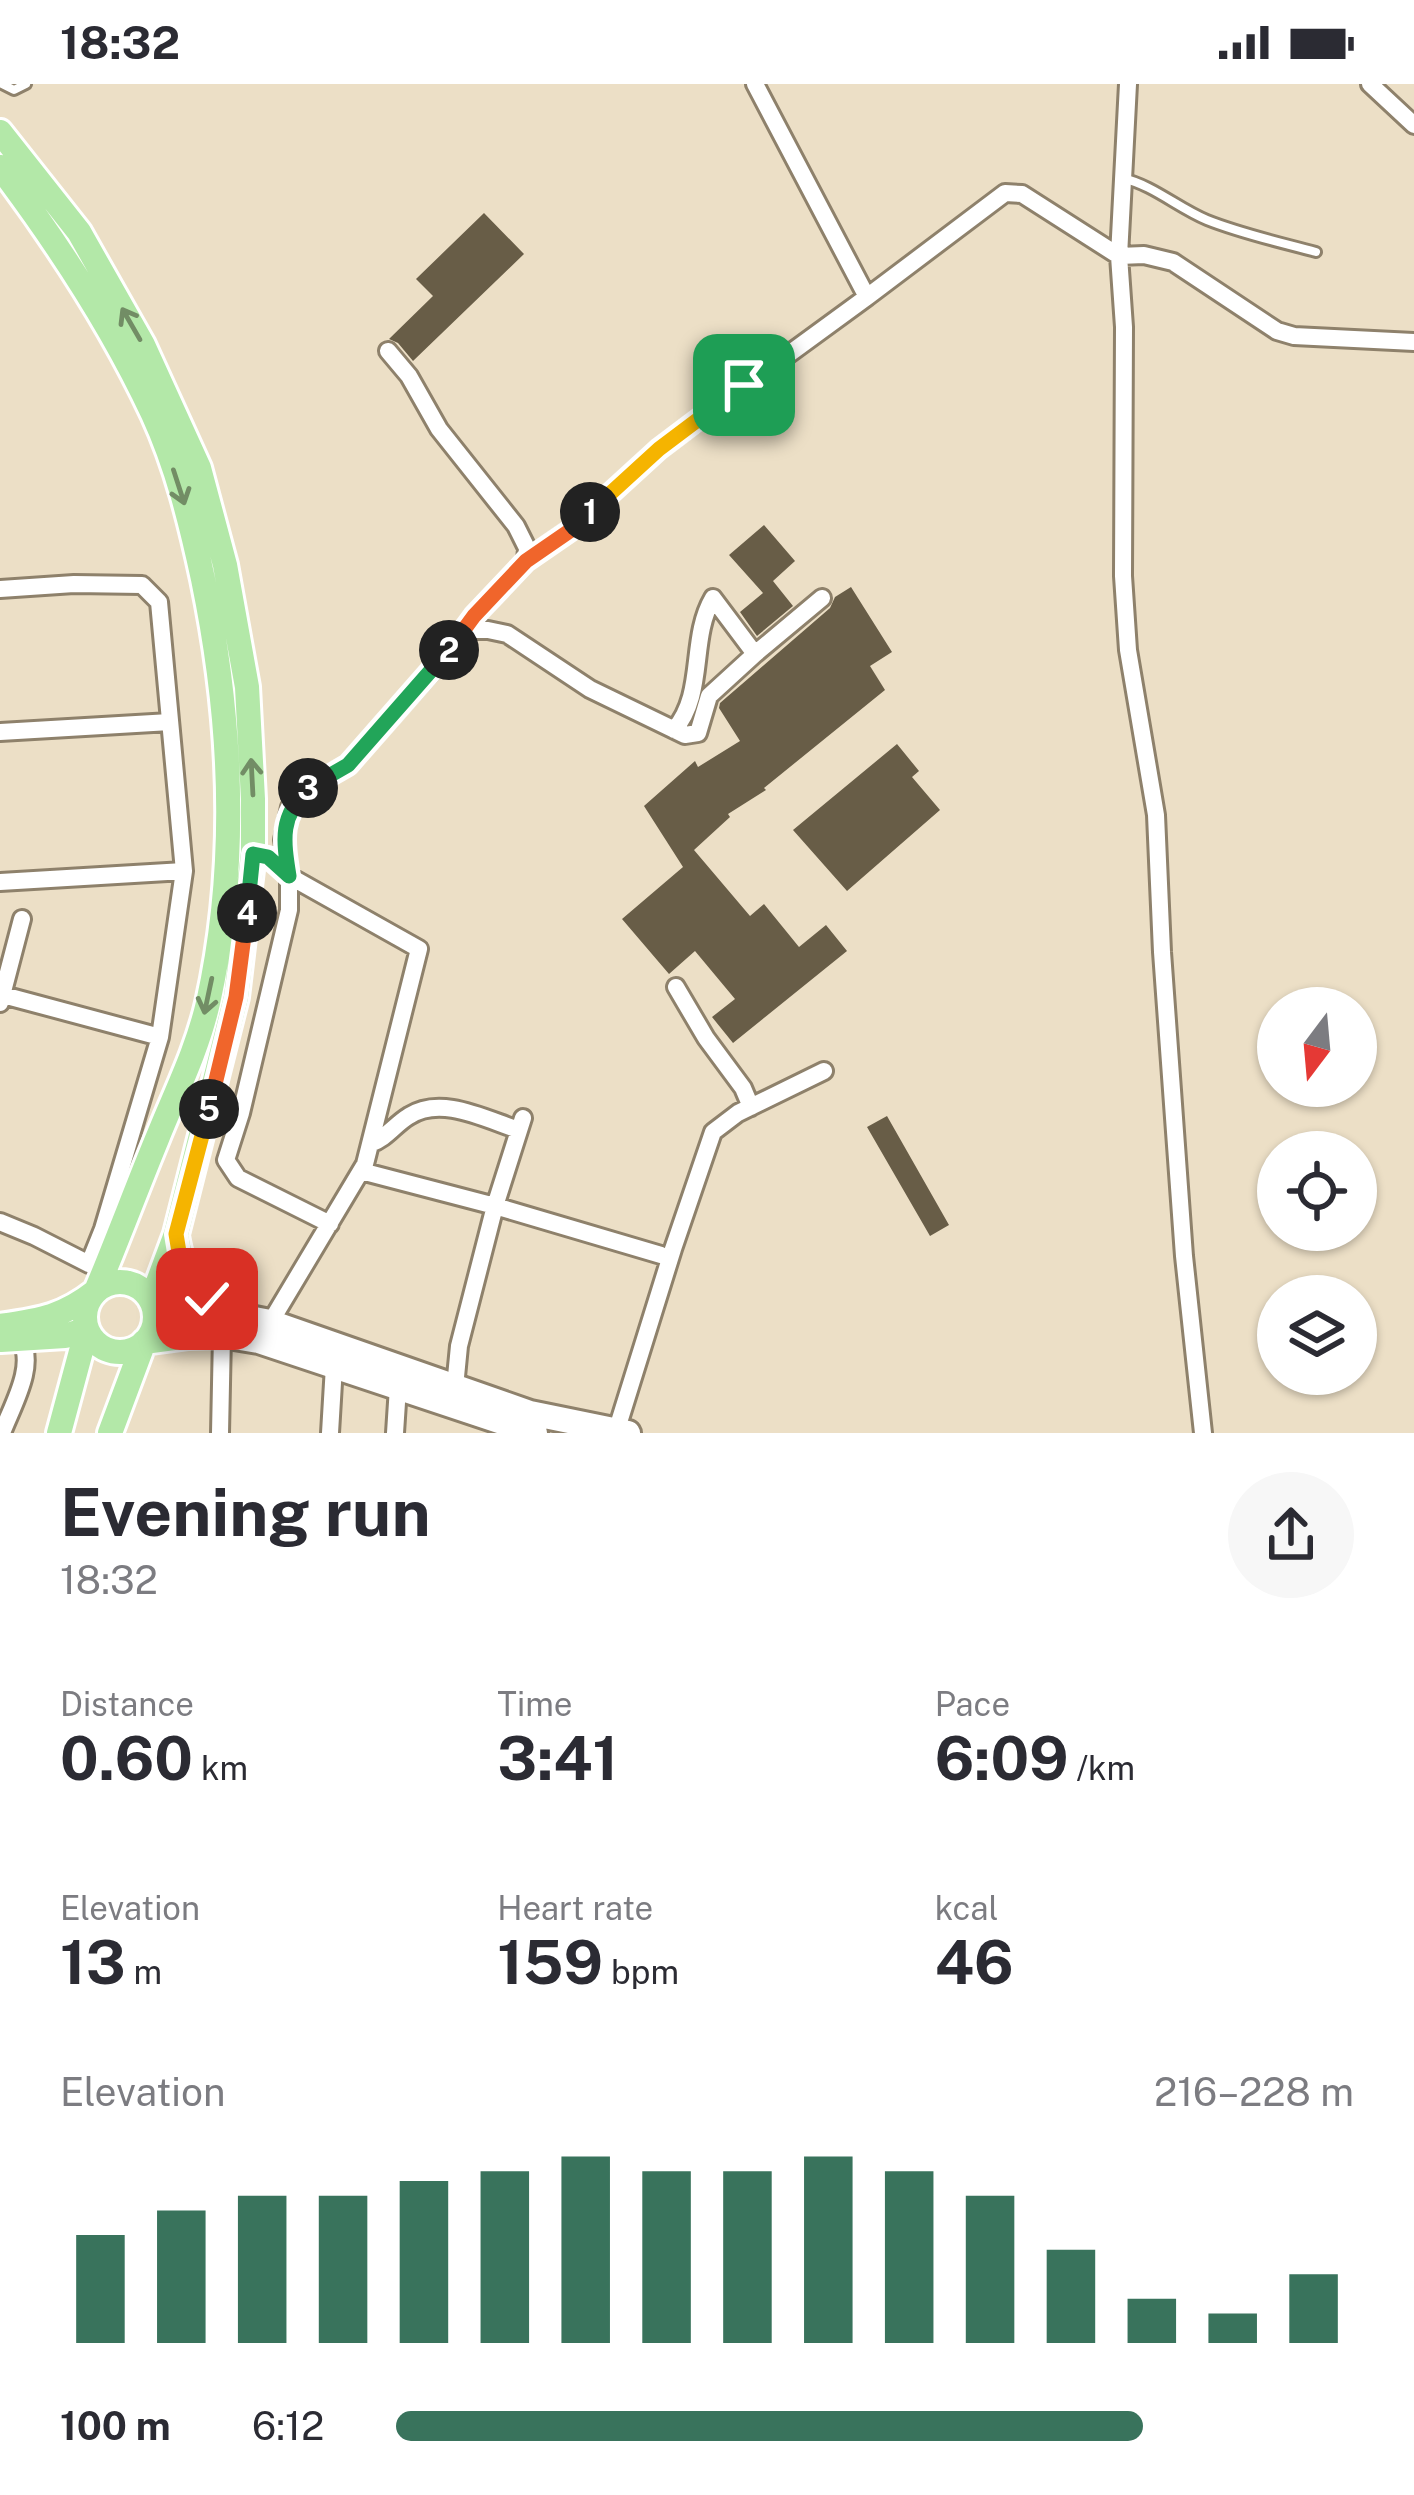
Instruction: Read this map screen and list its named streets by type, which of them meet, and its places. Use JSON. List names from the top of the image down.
{
  "north": "bottom",
  "page": {
    "status": "18:32",
    "pins": [
      "1",
      "2",
      "3",
      "4",
      "5"
    ],
    "heading": ["Evening run", "18:32"],
    "stats": [
      ["Distance", "0.60 km"],
      ["Time", "3:41"],
      ["Pace", "6:09 /km"],
      ["Elevation", "13 m"],
      ["Heart rate", "159 bpm"],
      ["kcal", "46"]
    ],
    "chart": ["Elevation", "216–228 m"],
    "list": [
      {
        "name": "100 m",
        "note": "6:12"
      }
    ]
  }
}
